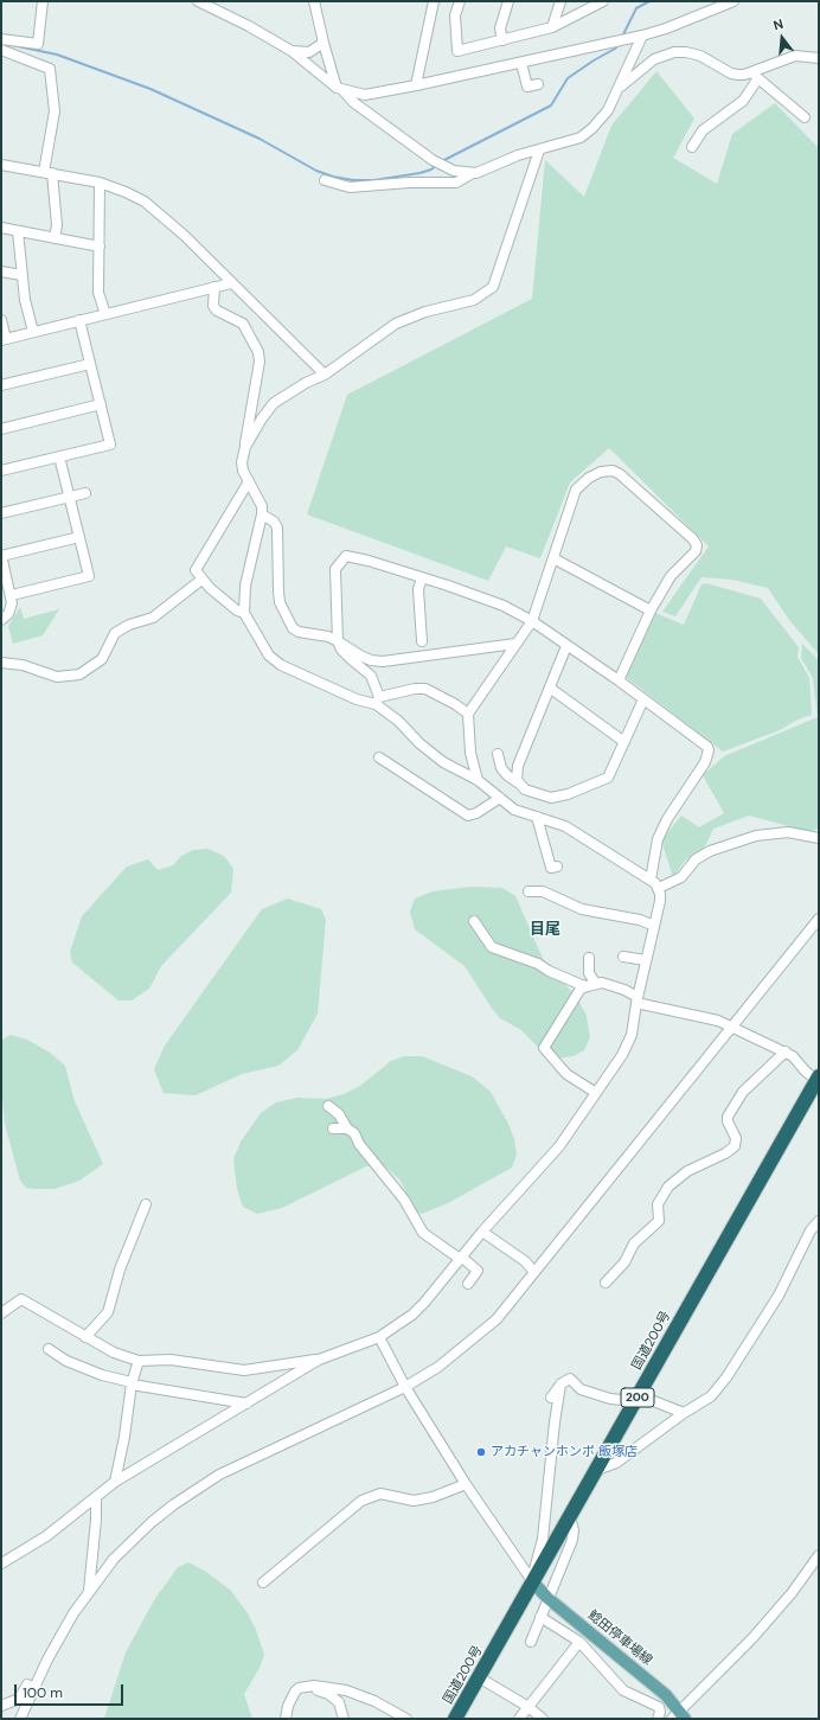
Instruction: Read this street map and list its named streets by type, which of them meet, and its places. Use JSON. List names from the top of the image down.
{
  "streets": {
    "highway": ["国道200号", "200"],
    "main road": ["鯰田停車場線"]
  },
  "crossings": [
    ["国道200号", "鯰田停車場線"]
  ],
  "districts": ["目尾"],
  "places": ["アカチャンホンポ 飯塚店"],
  "scale_bar": "100 m",
  "north": "top"
}
